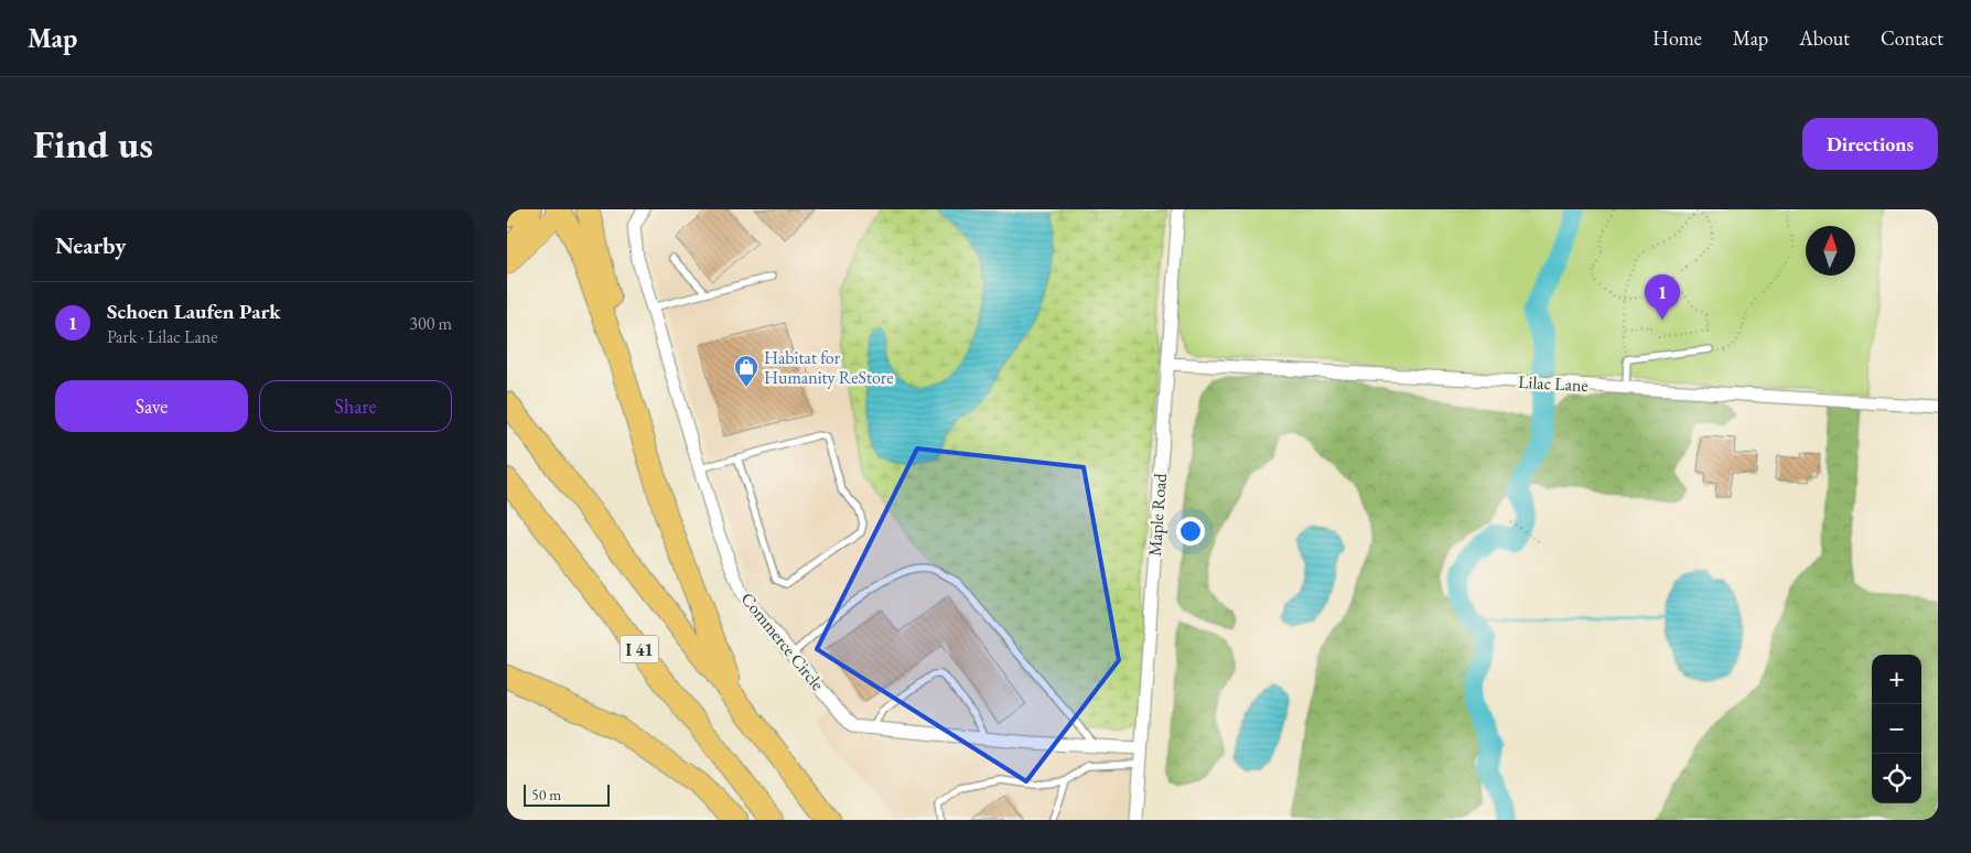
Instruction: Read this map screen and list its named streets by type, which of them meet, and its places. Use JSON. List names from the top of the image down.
{
  "streets": {
    "highway": ["I 41"],
    "street": ["Lilac Lane", "Maple Road", "Commerce Circle"]
  },
  "crossings": [
    ["Lilac Lane", "Maple Road"],
    ["Maple Road", "Commerce Circle"]
  ],
  "places": {
    "shop": ["Habitat for Humanity ReStore"]
  },
  "scale_bar": "50 m",
  "north": "top",
  "page": {
    "header": "Map",
    "nav": [
      "Home",
      "Map",
      "About",
      "Contact"
    ],
    "buttons": [
      "Directions",
      ["Save", "Share"]
    ],
    "title": "Find us",
    "heading": "Nearby",
    "pins": "1",
    "list": [
      {
        "mark": "1",
        "name": "Schoen Laufen Park",
        "note": "Park · Lilac Lane",
        "value": "300 m"
      }
    ],
    "map_buttons": ["+", "−"],
    "scale": "50 m"
  }
}
